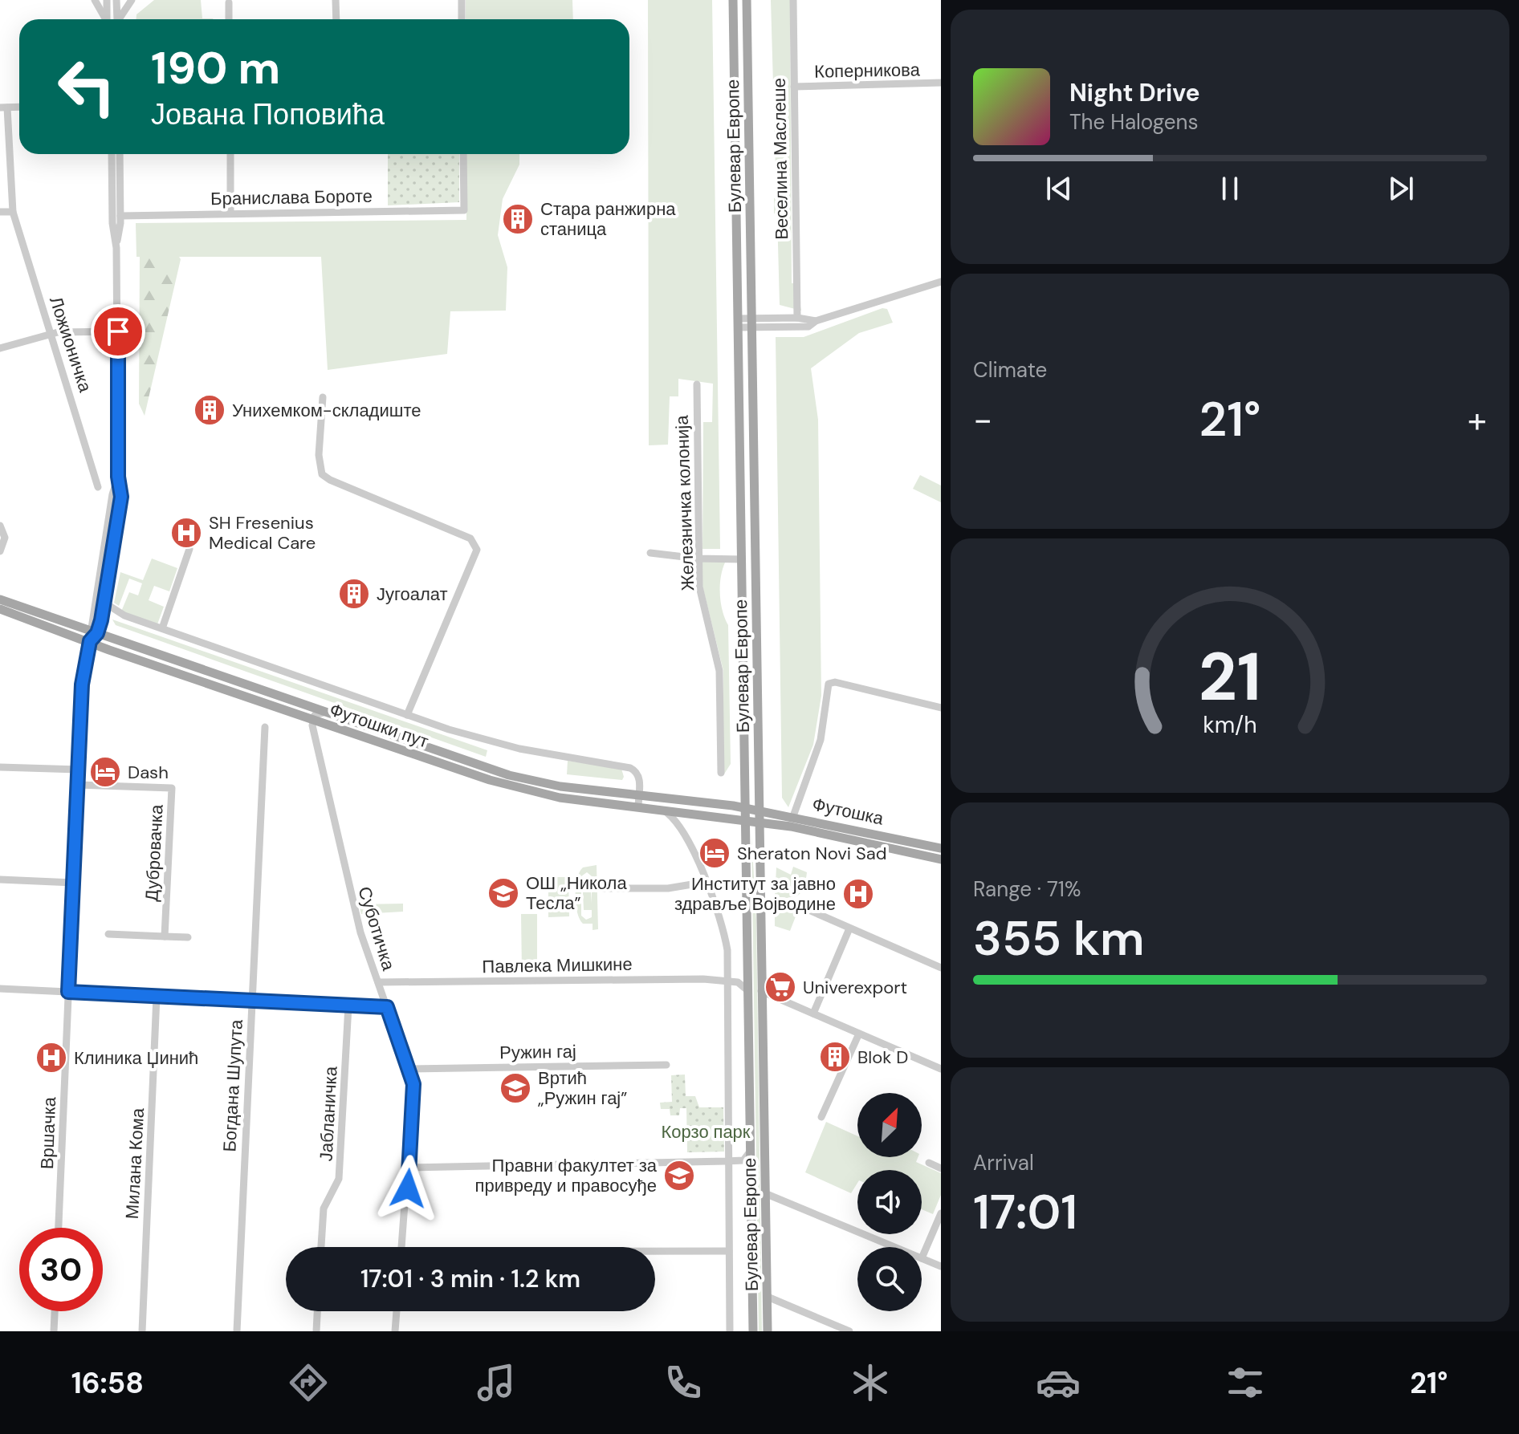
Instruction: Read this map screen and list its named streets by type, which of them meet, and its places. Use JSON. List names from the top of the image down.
{
  "streets": {
    "main road": ["Булевар Европе", "Футошки пут", "Футошка"],
    "street": [
      "Коперникова",
      "Веселина Маслеше",
      "Бранислава Бороте",
      "Ложионичка",
      "Железничка колонија",
      "Дубровачка",
      "Суботичка",
      "Павлека Мишкине",
      "Ружин гај",
      "Богдана Шупута",
      "Јабланичка",
      "Вршачка",
      "Милана Кома"
    ]
  },
  "crossings": [
    ["Коперникова", "Веселина Маслеше"],
    ["Булевар Европе", "Футошки пут"],
    ["Булевар Европе", "Футошка"],
    ["Булевар Европе", "Павлека Мишкине"],
    ["Футошки пут", "Футошка"],
    ["Футошки пут", "Суботичка"],
    ["Футошки пут", "Вршачка"],
    ["Дубровачка", "Вршачка"],
    ["Суботичка", "Павлека Мишкине"],
    ["Суботичка", "Ружин гај"]
  ],
  "parks": ["Корзо парк"],
  "places": {
    "building": [
      "Стара ранжирна станица",
      "Унихемком-складиште",
      "Југоалат",
      "Blok D"
    ],
    "hospital": ["SH Fresenius Medical Care", "Институт за јавно здравље Војводине", "Клиника Џинић"],
    "hotel": ["Dash", "Sheraton Novi Sad"],
    "school or university": ["ОШ „Никола Тесла”", "Вртић „Ружин гај”", "Правни факултет за привреду и правосуђе"],
    "supermarket": ["Univerexport"]
  },
  "north": "top right",
  "page": {
    "turn": ["190 m", "Јована Поповића"],
    "song": ["Night Drive", "The Halogens"],
    "tile": [
      "Climate",
      ["Range · 71%", "355 km"],
      ["Arrival", "17:01"]
    ],
    "heat": ["−", "21°", "+"],
    "limit": "30",
    "trip": "17:01 · 3 min · 1.2 km",
    "tabs": ["16:58", "21°"],
    "gauge": ["21", "km/h"]
  }
}
